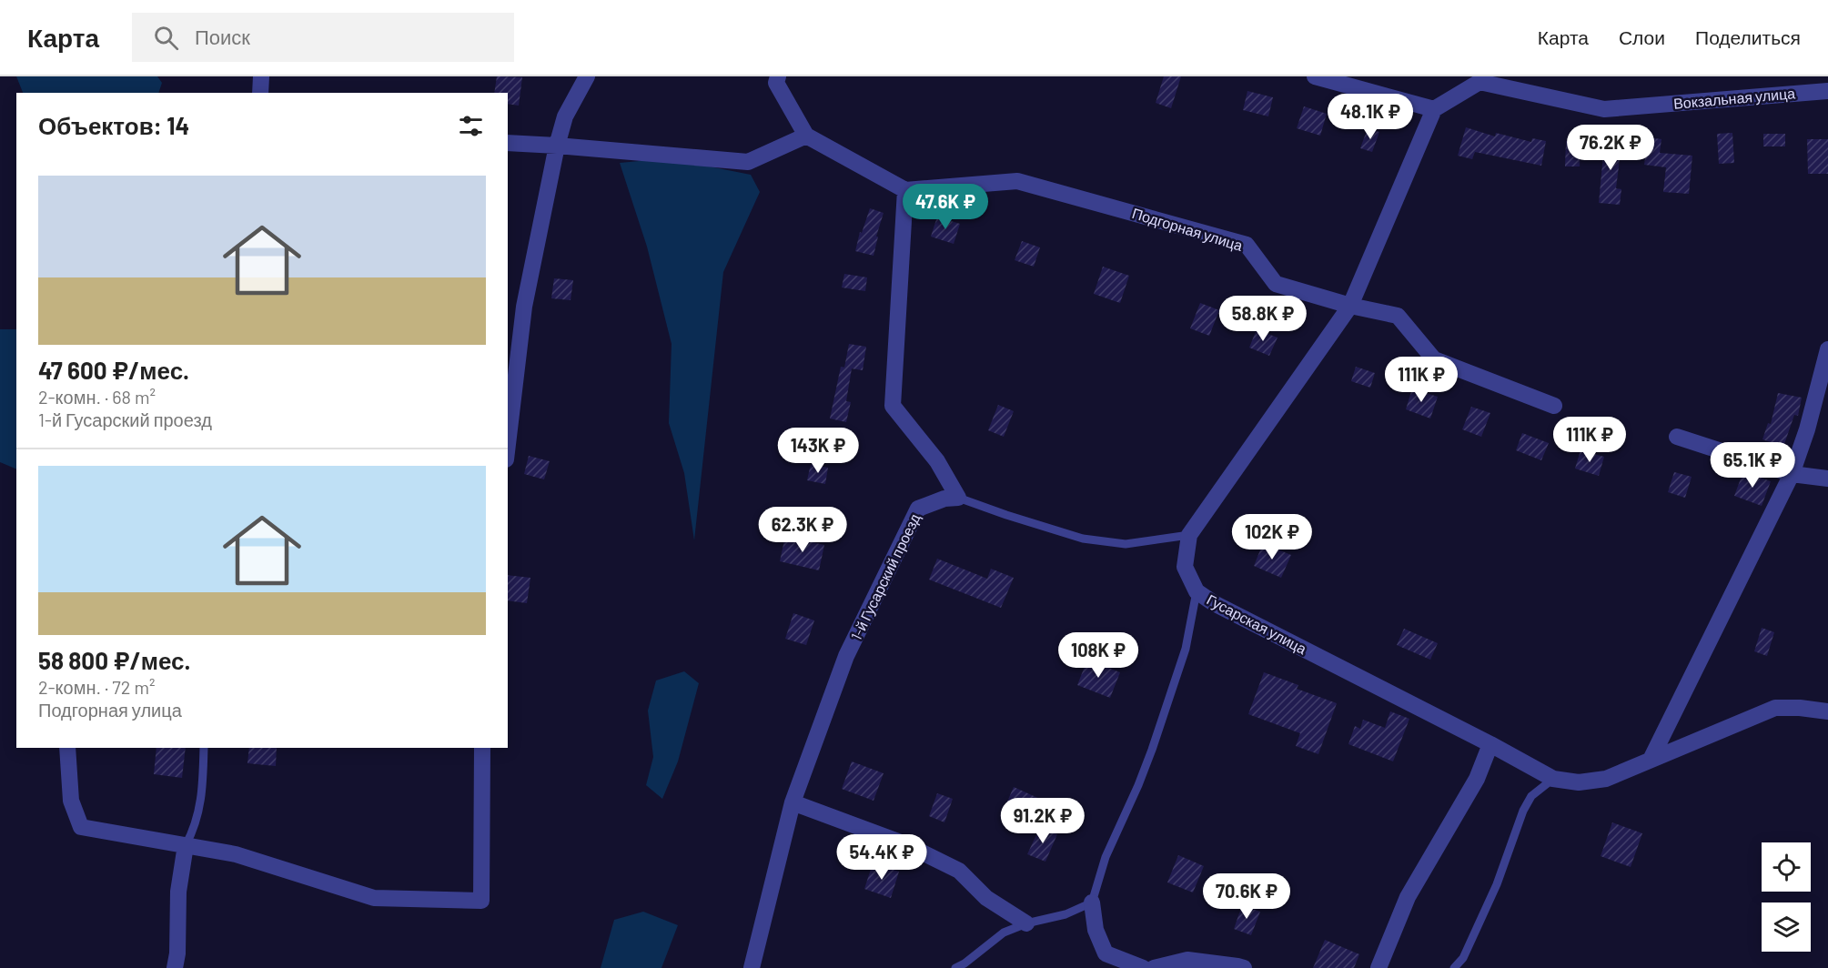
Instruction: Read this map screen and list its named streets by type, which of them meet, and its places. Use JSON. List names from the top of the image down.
{
  "streets": {
    "street": [
      "Вокзальная улица",
      "Подгорная улица",
      "1-й Гусарский проезд",
      "Гусарская улица"
    ]
  },
  "page": {
    "header": "Карта",
    "search": "Поиск",
    "nav": ["Карта", "Слои", "Поделиться"],
    "heading": "Объектов: 14",
    "price": [
      "48.1K ₽",
      "76.2K ₽",
      "47.6K ₽",
      "58.8K ₽",
      "111K ₽",
      "111K ₽",
      "143K ₽",
      "65.1K ₽",
      "62.3K ₽",
      "102K ₽",
      "108K ₽",
      "91.2K ₽",
      "54.4K ₽",
      "70.6K ₽"
    ],
    "list": [
      {
        "name": "47 600 ₽/мес.",
        "note": "2-комн. · 68 m² · 1-й Гусарский проезд"
      },
      {
        "name": "58 800 ₽/мес.",
        "note": "2-комн. · 72 m² · Подгорная улица"
      }
    ]
  }
}
